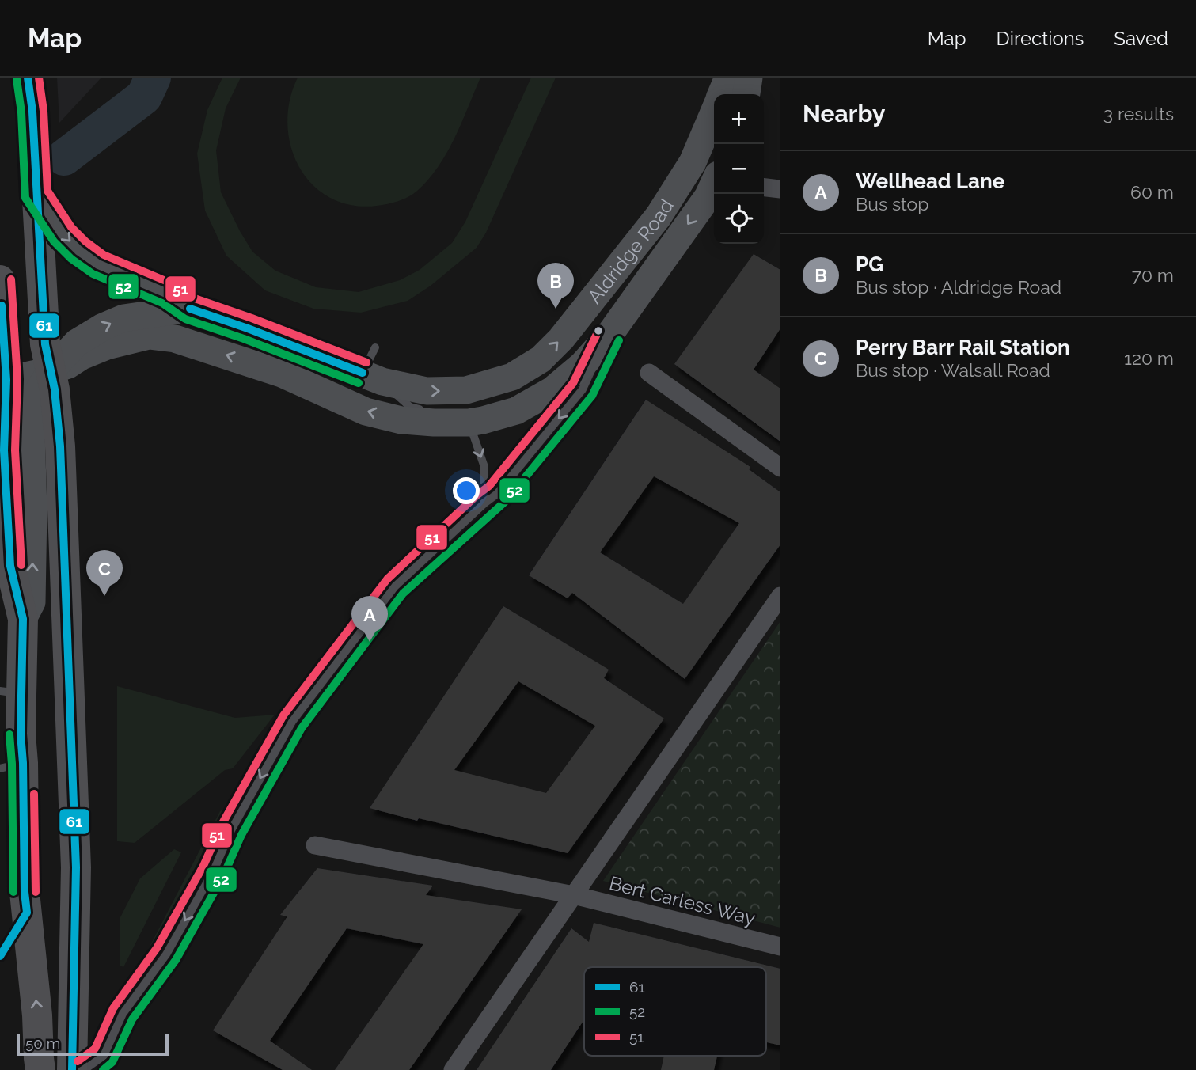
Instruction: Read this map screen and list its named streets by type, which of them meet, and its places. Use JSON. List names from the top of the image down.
{
  "streets": {
    "main road": ["Aldridge Road"],
    "street": ["Bert Carless Way"]
  },
  "lines": ["transit line 61", "transit line 51", "transit line 52"],
  "legend": ["61", "52", "51"],
  "scale_bar": "50 m",
  "page": {
    "header": "Map",
    "nav": ["Map", "Directions", "Saved"],
    "heading": ["Nearby", "3 results"],
    "map_buttons": ["+", "−"],
    "list": [
      {
        "mark": "A",
        "name": "Wellhead Lane",
        "note": "Bus stop",
        "value": "60 m"
      },
      {
        "mark": "B",
        "name": "PG",
        "note": "Bus stop · Aldridge Road",
        "value": "70 m"
      },
      {
        "mark": "C",
        "name": "Perry Barr Rail Station",
        "note": "Bus stop · Walsall Road",
        "value": "120 m"
      }
    ],
    "pins": ["B", "C", "A"],
    "scale": "50 m"
  }
}
